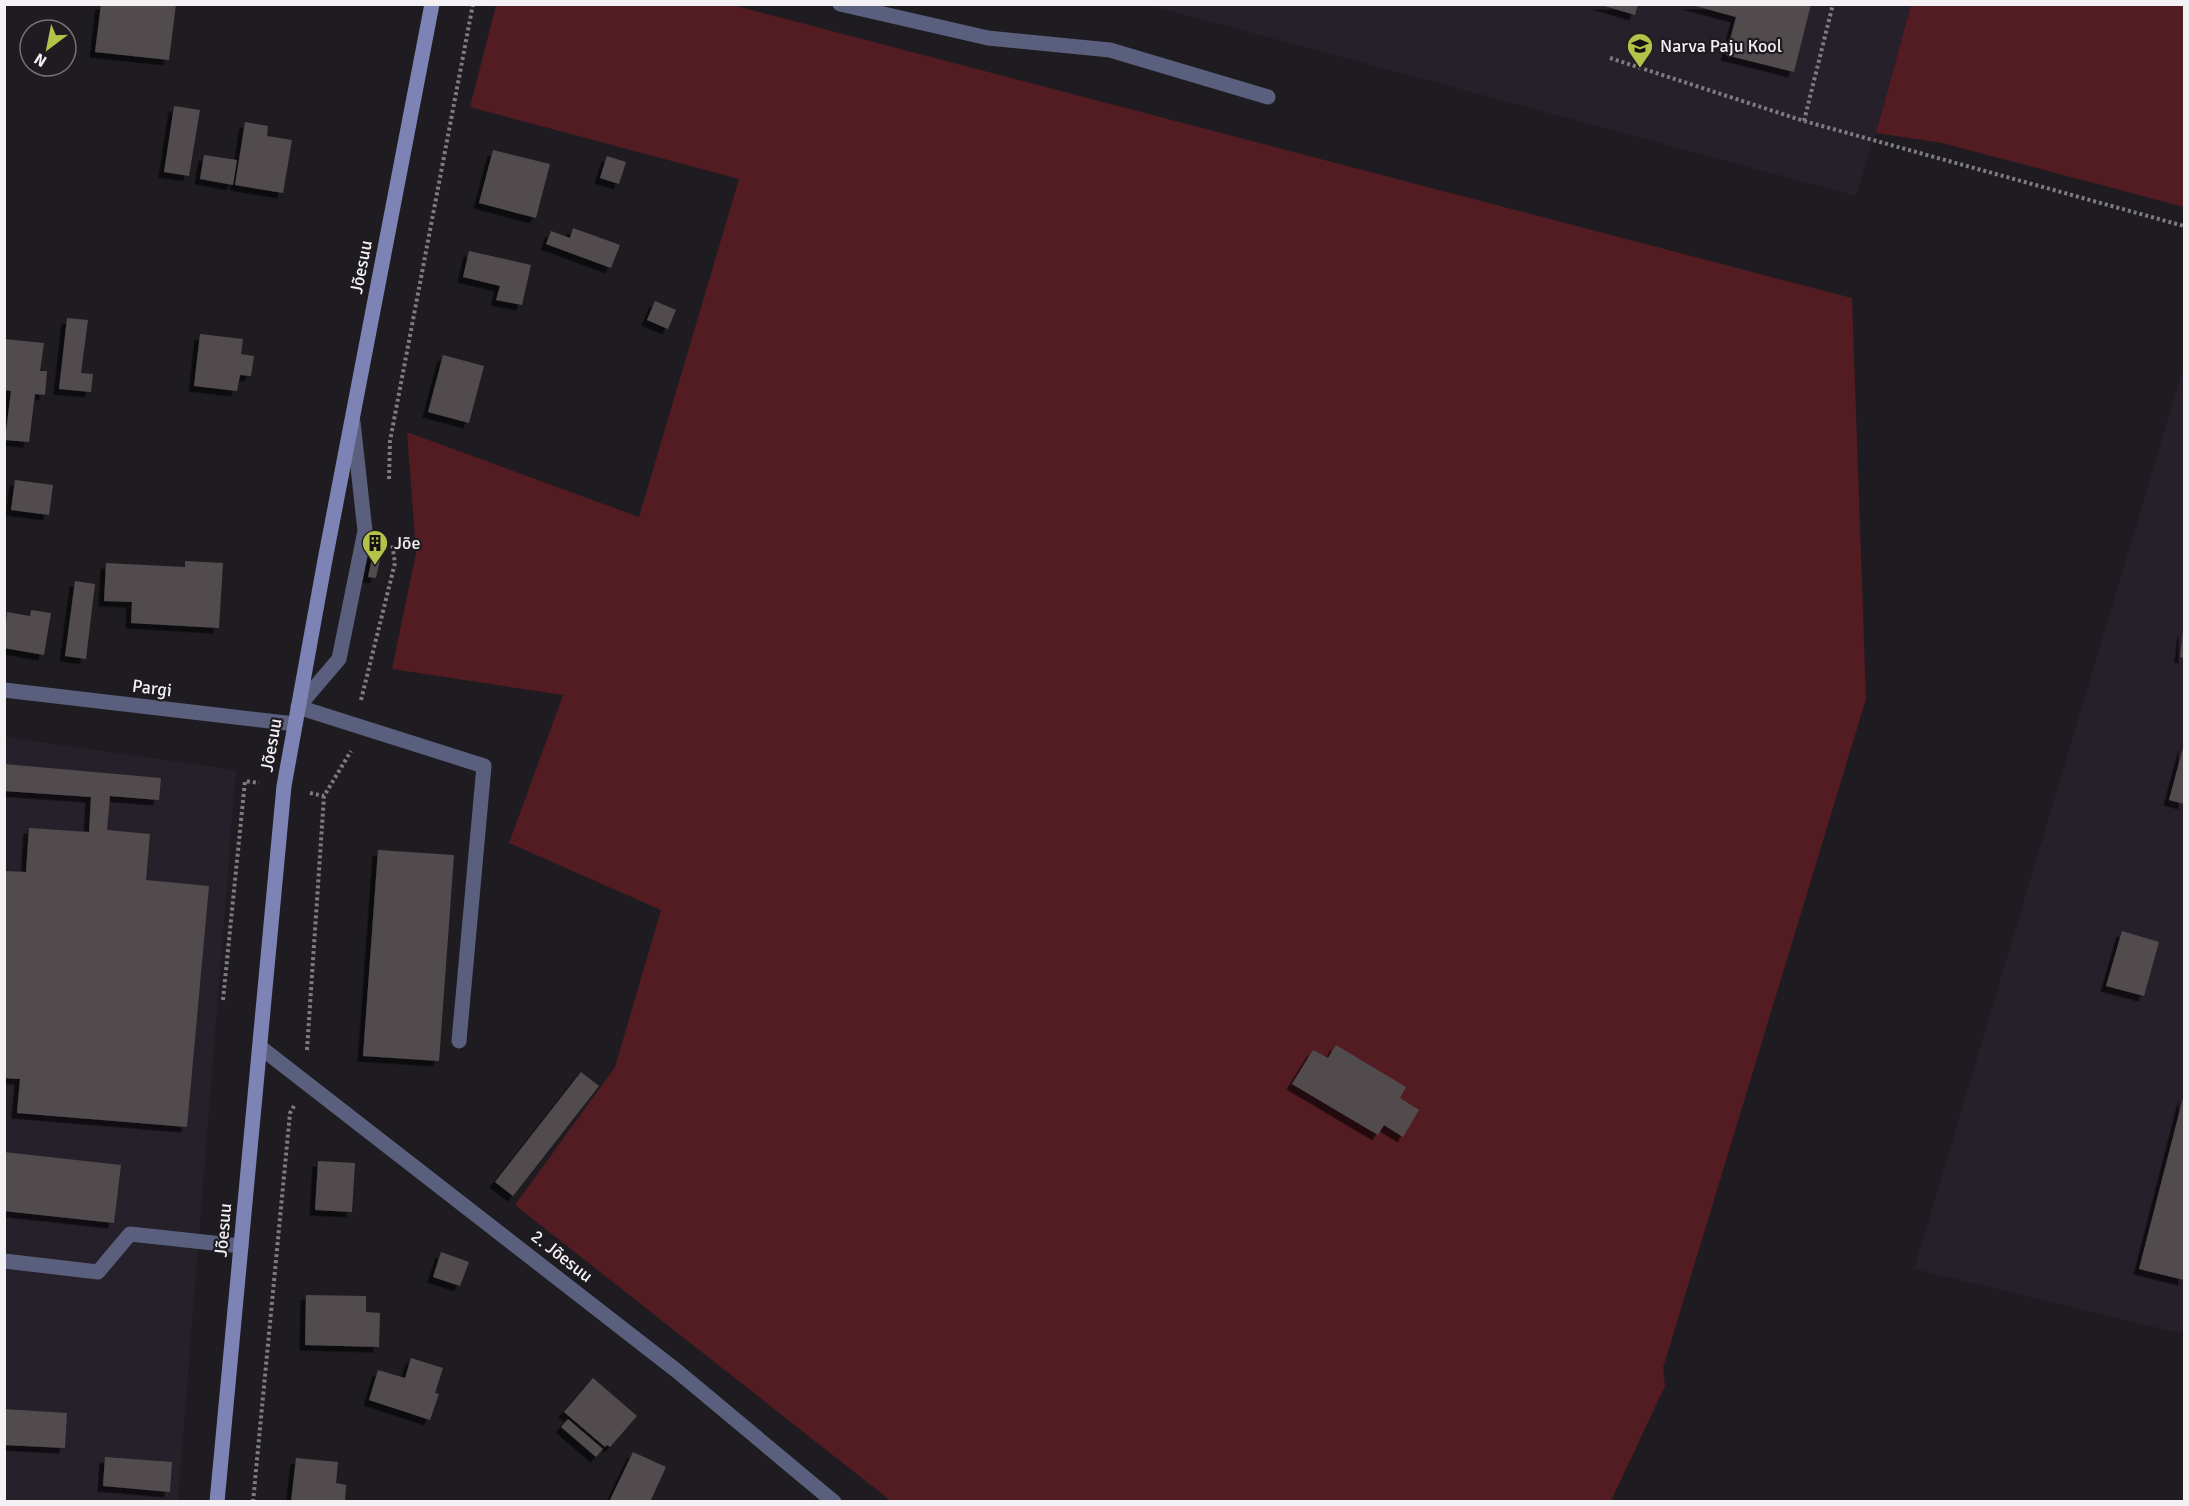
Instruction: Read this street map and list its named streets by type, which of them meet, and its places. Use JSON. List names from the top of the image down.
{
  "streets": {
    "street": ["Jõesuu", "Pargi", "2. Jõesuu"]
  },
  "crossings": [
    ["Jõesuu", "Pargi"],
    ["Jõesuu", "2. Jõesuu"]
  ],
  "places": {
    "school or university": ["Narva Paju Kool"],
    "building": ["Jõe"]
  },
  "north": "bottom left"
}
